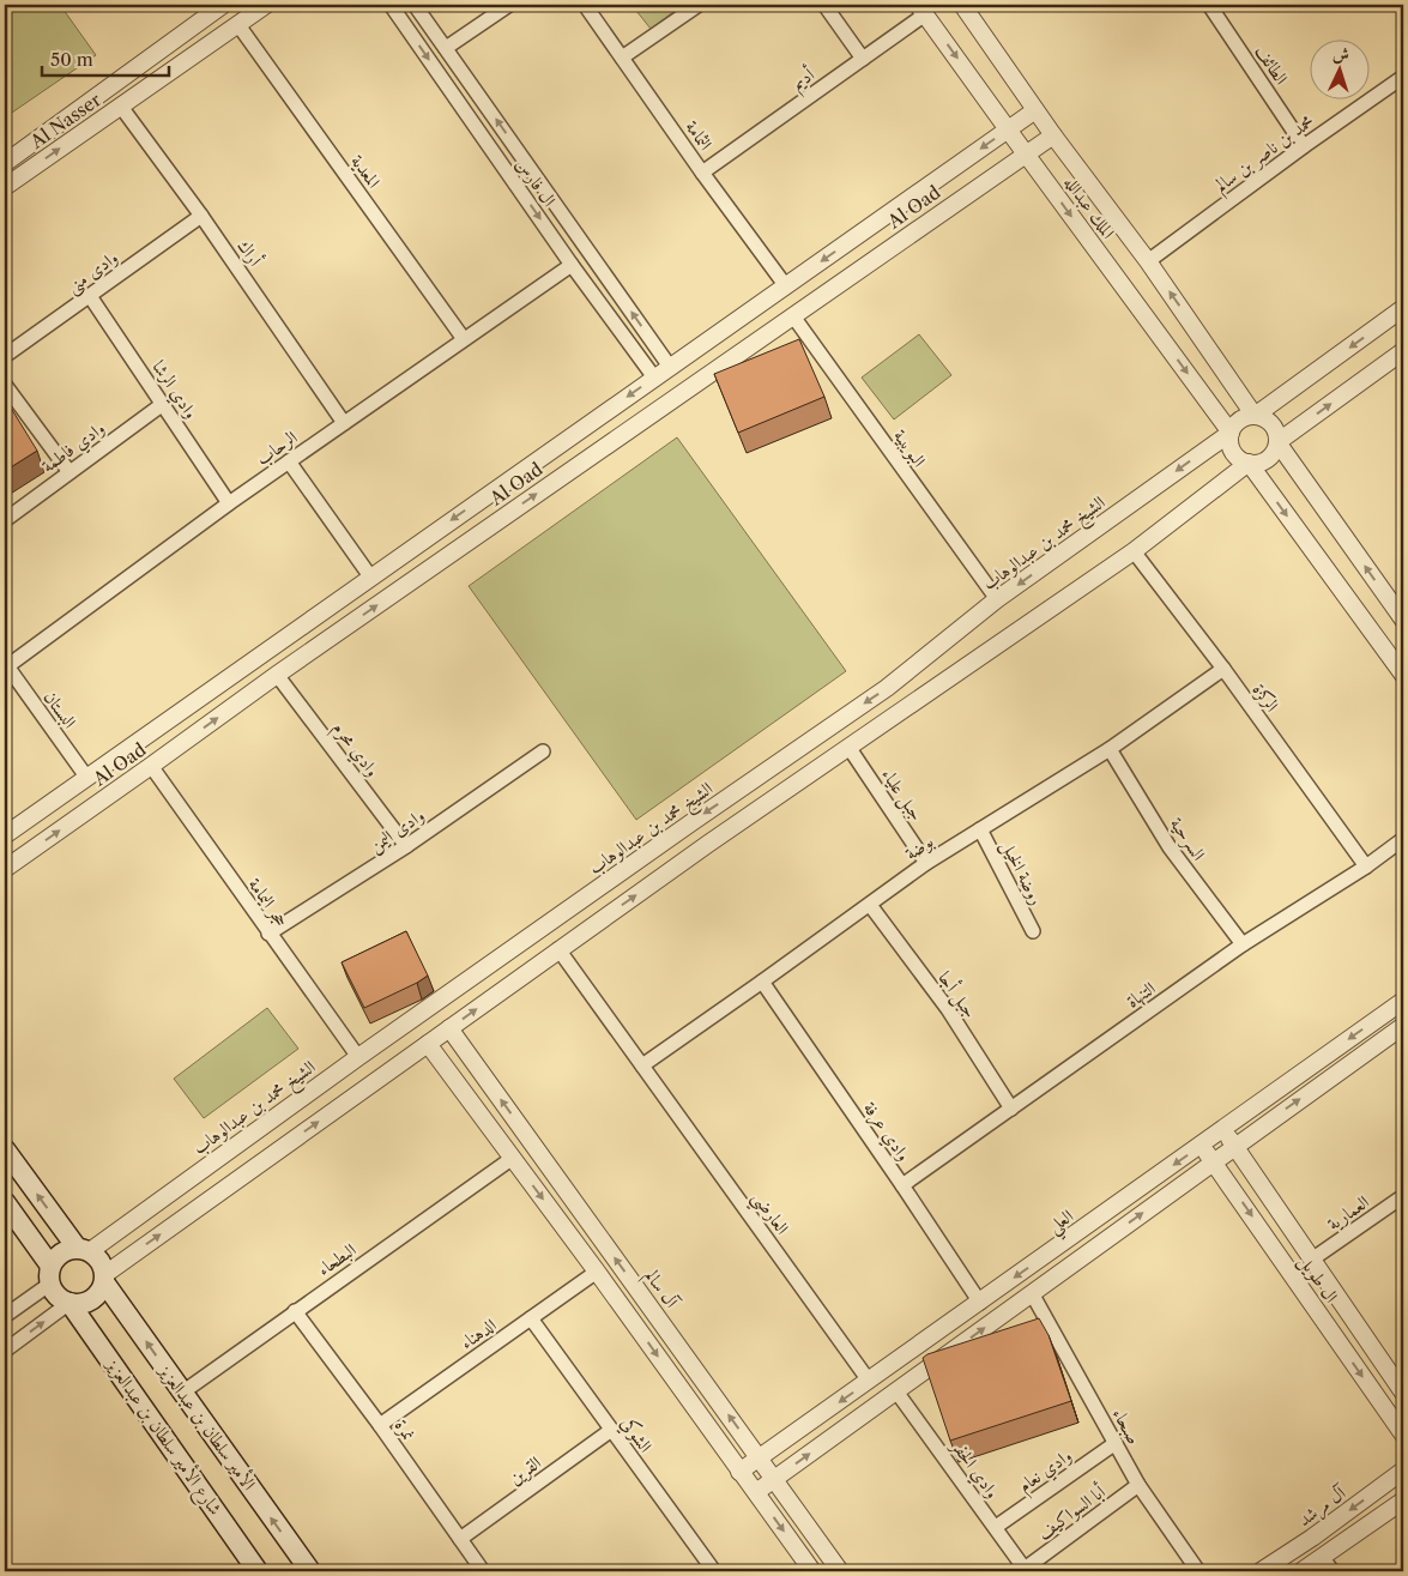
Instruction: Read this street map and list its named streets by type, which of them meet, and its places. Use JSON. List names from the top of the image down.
{
  "streets": {
    "main road": ["الأمير سلطان بن عبدالعزيز", "شارع الأمير سلطان بن عبدالعزيز"],
    "street": [
      "الطائف",
      "أديم",
      "Al Nasser",
      "الثمامة",
      "محمد بن ناصر بن سالم",
      "المعدية",
      "ال فارس",
      "Al Oad",
      "الملك عبدالله",
      "أراك",
      "وادى منى",
      "وادي الرشا",
      "وادي فاطمة",
      "الرحاب",
      "البويبية",
      "الشيخ محمد بن عبدالوهاب",
      "الركزة",
      "البستان",
      "وادي محرم",
      "جبل علياء",
      "وادى اليمن",
      "السرحية",
      "بوضة",
      "روضة الخيل",
      "حجر اليمامة",
      "جبل أجا",
      "التنهاة",
      "وادي عرفة",
      "العارضي",
      "العمارية",
      "العلي",
      "البطحاء",
      "ال طويل",
      "آل سالم",
      "الدهناء",
      "صبحاء",
      "نمرة",
      "الشوكي",
      "وادي الحفر",
      "القرين",
      "وادي نعام",
      "آل مرشد",
      "أبا السواكيف"
    ]
  },
  "crossings": [
    ["الطائف", "محمد بن ناصر بن سالم"],
    ["أديم", "الثمامة"],
    ["أديم", "الملك عبدالله"],
    ["Al Nasser", "المعدية"],
    ["Al Nasser", "أراك"],
    ["الثمامة", "Al Oad"],
    ["محمد بن ناصر بن سالم", "الملك عبدالله"],
    ["المعدية", "الرحاب"],
    ["ال فارس", "Al Oad"],
    ["ال فارس", "الرحاب"],
    ["Al Oad", "الملك عبدالله"],
    ["Al Oad", "البويبية"],
    ["Al Oad", "البستان"],
    ["Al Oad", "وادي محرم"],
    ["Al Oad", "حجر اليمامة"],
    ["الملك عبدالله", "الشيخ محمد بن عبدالوهاب"],
    ["أراك", "وادى منى"],
    ["أراك", "الرحاب"],
    ["وادى منى", "وادي الرشا"],
    ["وادي الرشا", "وادي فاطمة"],
    ["وادي الرشا", "الرحاب"],
    ["الرحاب", "البستان"],
    ["البويبية", "الشيخ محمد بن عبدالوهاب"],
    ["الشيخ محمد بن عبدالوهاب", "حجر اليمامة"],
    ["الشيخ محمد بن عبدالوهاب", "الأمير سلطان بن عبدالعزيز"],
    ["الشيخ محمد بن عبدالوهاب", "شارع الأمير سلطان بن عبدالعزيز"],
    ["الركزة", "بوضة"],
    ["الركزة", "التنهاة"],
    ["وادي محرم", "وادى اليمن"],
    ["جبل علياء", "بوضة"],
    ["وادى اليمن", "حجر اليمامة"],
    ["السرحية", "بوضة"],
    ["السرحية", "التنهاة"],
    ["بوضة", "روضة الخيل"],
    ["بوضة", "جبل أجا"],
    ["بوضة", "وادي عرفة"],
    ["بوضة", "العارضي"],
    ["جبل أجا", "التنهاة"],
    ["التنهاة", "وادي عرفة"],
    ["وادي عرفة", "العلي"],
    ["العارضي", "العلي"],
    ["العمارية", "ال طويل"],
    ["العلي", "ال طويل"],
    ["العلي", "آل سالم"],
    ["البطحاء", "الأمير سلطان بن عبدالعزيز"],
    ["البطحاء", "نمرة"],
    ["الدهناء", "نمرة"],
    ["الدهناء", "الشوكي"],
    ["صبحاء", "وادي نعام"],
    ["صبحاء", "أبا السواكيف"],
    ["الأمير سلطان بن عبدالعزيز", "شارع الأمير سلطان بن عبدالعزيز"],
    ["نمرة", "القرين"],
    ["الشوكي", "القرين"],
    ["وادي الحفر", "وادي نعام"],
    ["وادي الحفر", "أبا السواكيف"]
  ],
  "one_way": ["الأمير سلطان بن عبدالعزيز"],
  "scale_bar": "50 m",
  "north": "top"
}
